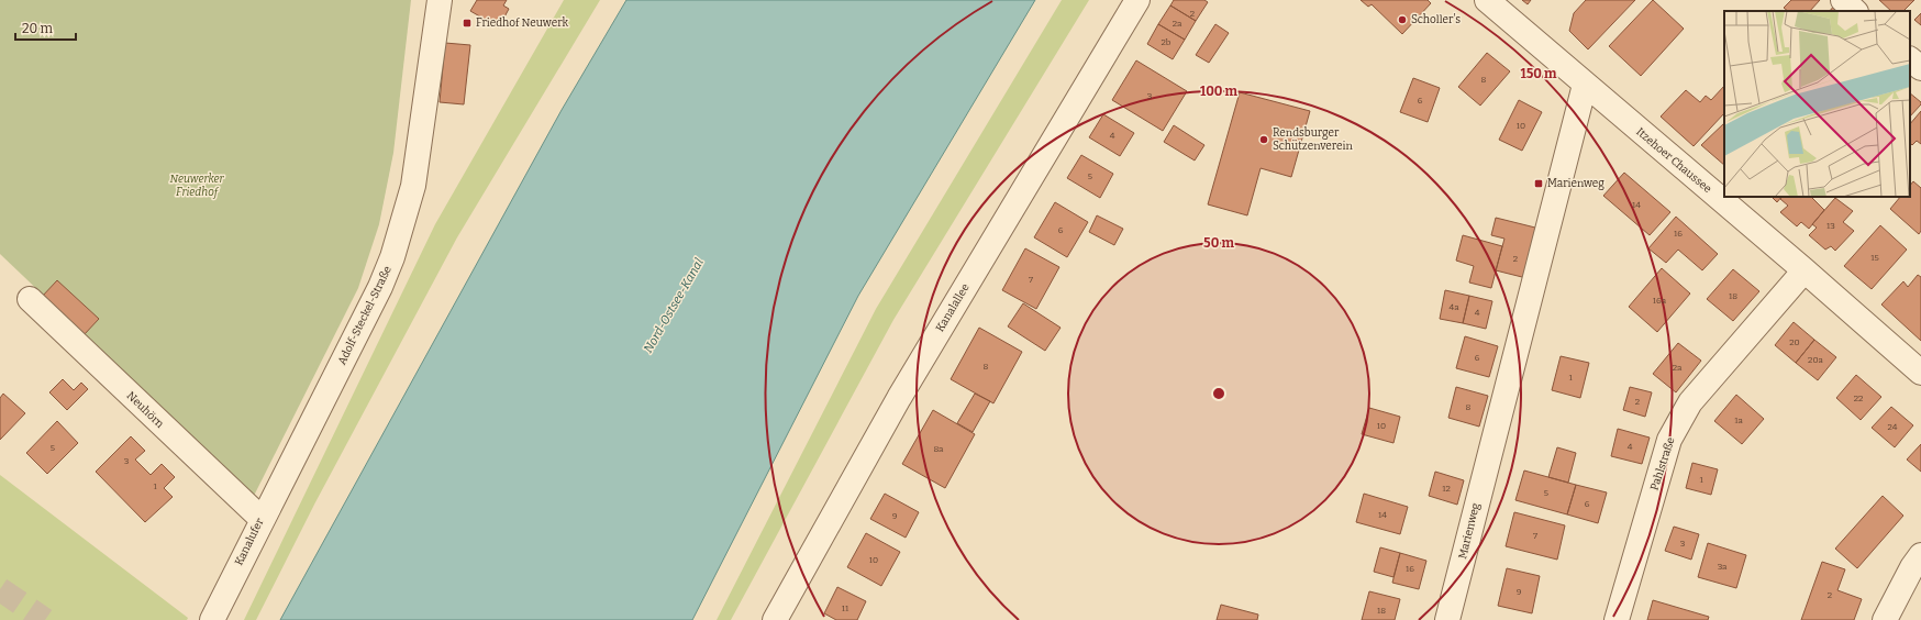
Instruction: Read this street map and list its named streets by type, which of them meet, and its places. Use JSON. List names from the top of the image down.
{
  "streets": {
    "street": [
      "Itzehoer Chaussee",
      "Kanalallee",
      "Adolf-Steckel-Straße",
      "Neuhörn",
      "Pahlstraße",
      "Marienweg",
      "Kanalufer"
    ]
  },
  "crossings": [
    ["Itzehoer Chaussee", "Pahlstraße"],
    ["Itzehoer Chaussee", "Marienweg"],
    ["Adolf-Steckel-Straße", "Kanalufer"],
    ["Neuhörn", "Kanalufer"]
  ],
  "water": ["Nord-Ostsee-Kanal"],
  "parks": ["Neuwerker Friedhof"],
  "places": {
    "other": ["Scholler's", "Rendsburger Schützenverein"],
    "transit": ["Friedhof Neuwerk", "Marienweg"]
  },
  "house_numbers": [
    "2",
    "2a",
    "2b",
    "8",
    "3",
    "6",
    "10",
    "4",
    "5",
    "14",
    "13",
    "6",
    "16",
    "15",
    "2",
    "7",
    "18",
    "16a",
    "4a",
    "4",
    "20",
    "6",
    "20a",
    "8",
    "2a",
    "1",
    "22",
    "2",
    "8",
    "1a",
    "10",
    "24",
    "4",
    "5",
    "8a",
    "3",
    "1",
    "1",
    "12",
    "5",
    "6",
    "14",
    "9",
    "7",
    "3",
    "10",
    "3a",
    "16",
    "9",
    "2",
    "11",
    "18"
  ],
  "scale_bar": "20 m",
  "rings": ["150 m", "100 m", "50 m"]
}
